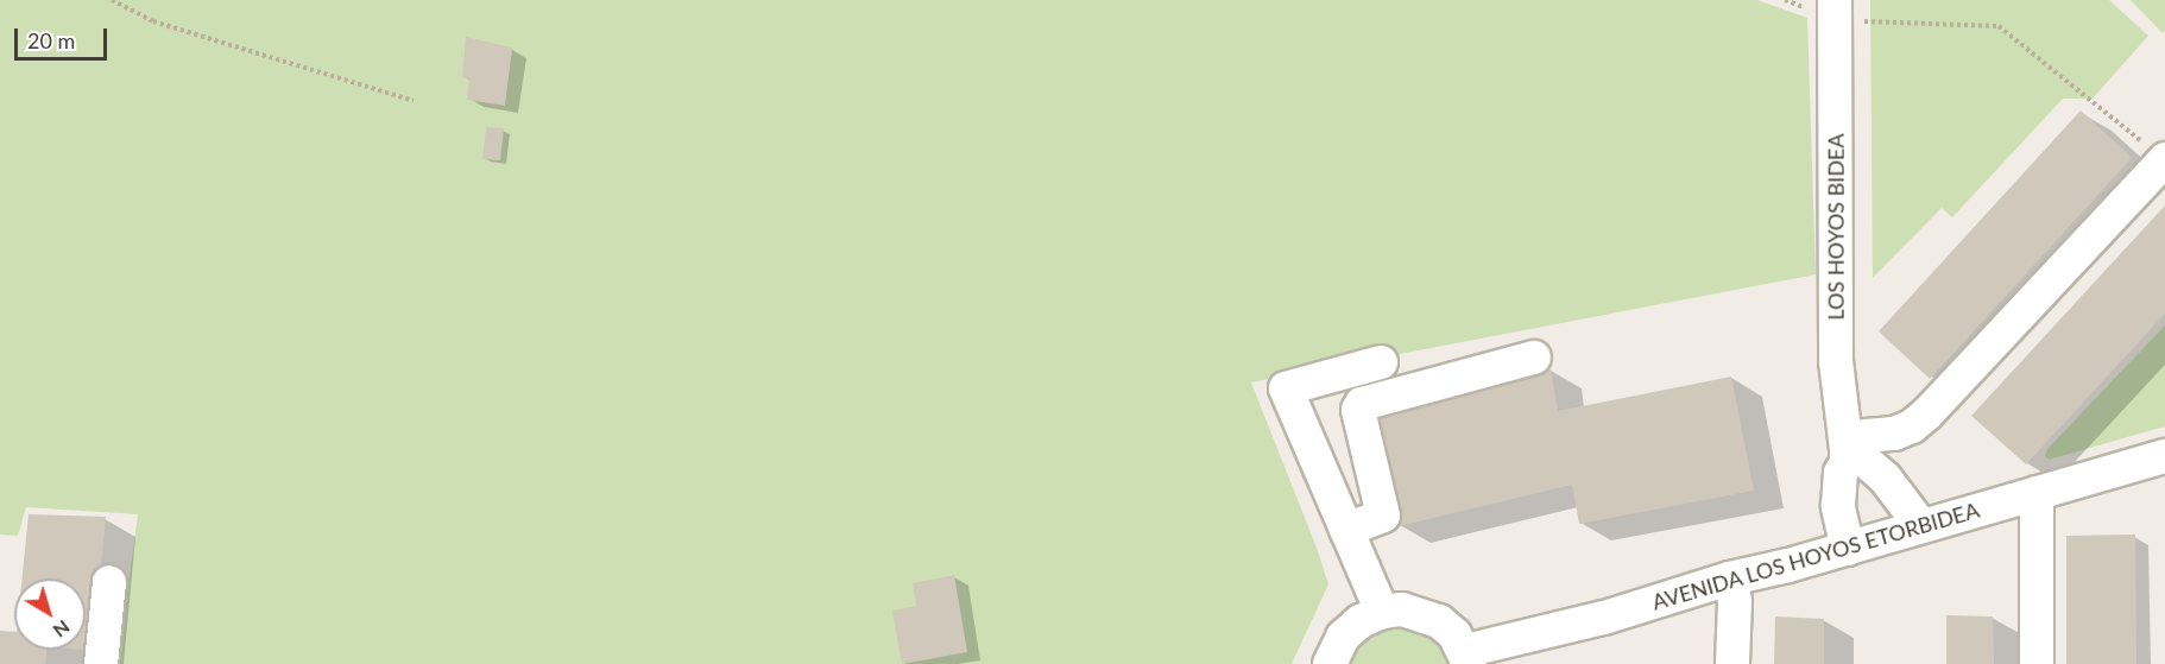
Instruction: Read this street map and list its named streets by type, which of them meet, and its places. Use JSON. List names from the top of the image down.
{
  "streets": {
    "street": ["LOS HOYOS BIDEA", "AVENIDA LOS HOYOS ETORBIDEA"]
  },
  "scale_bar": "20 m",
  "north": "bottom right"
}
